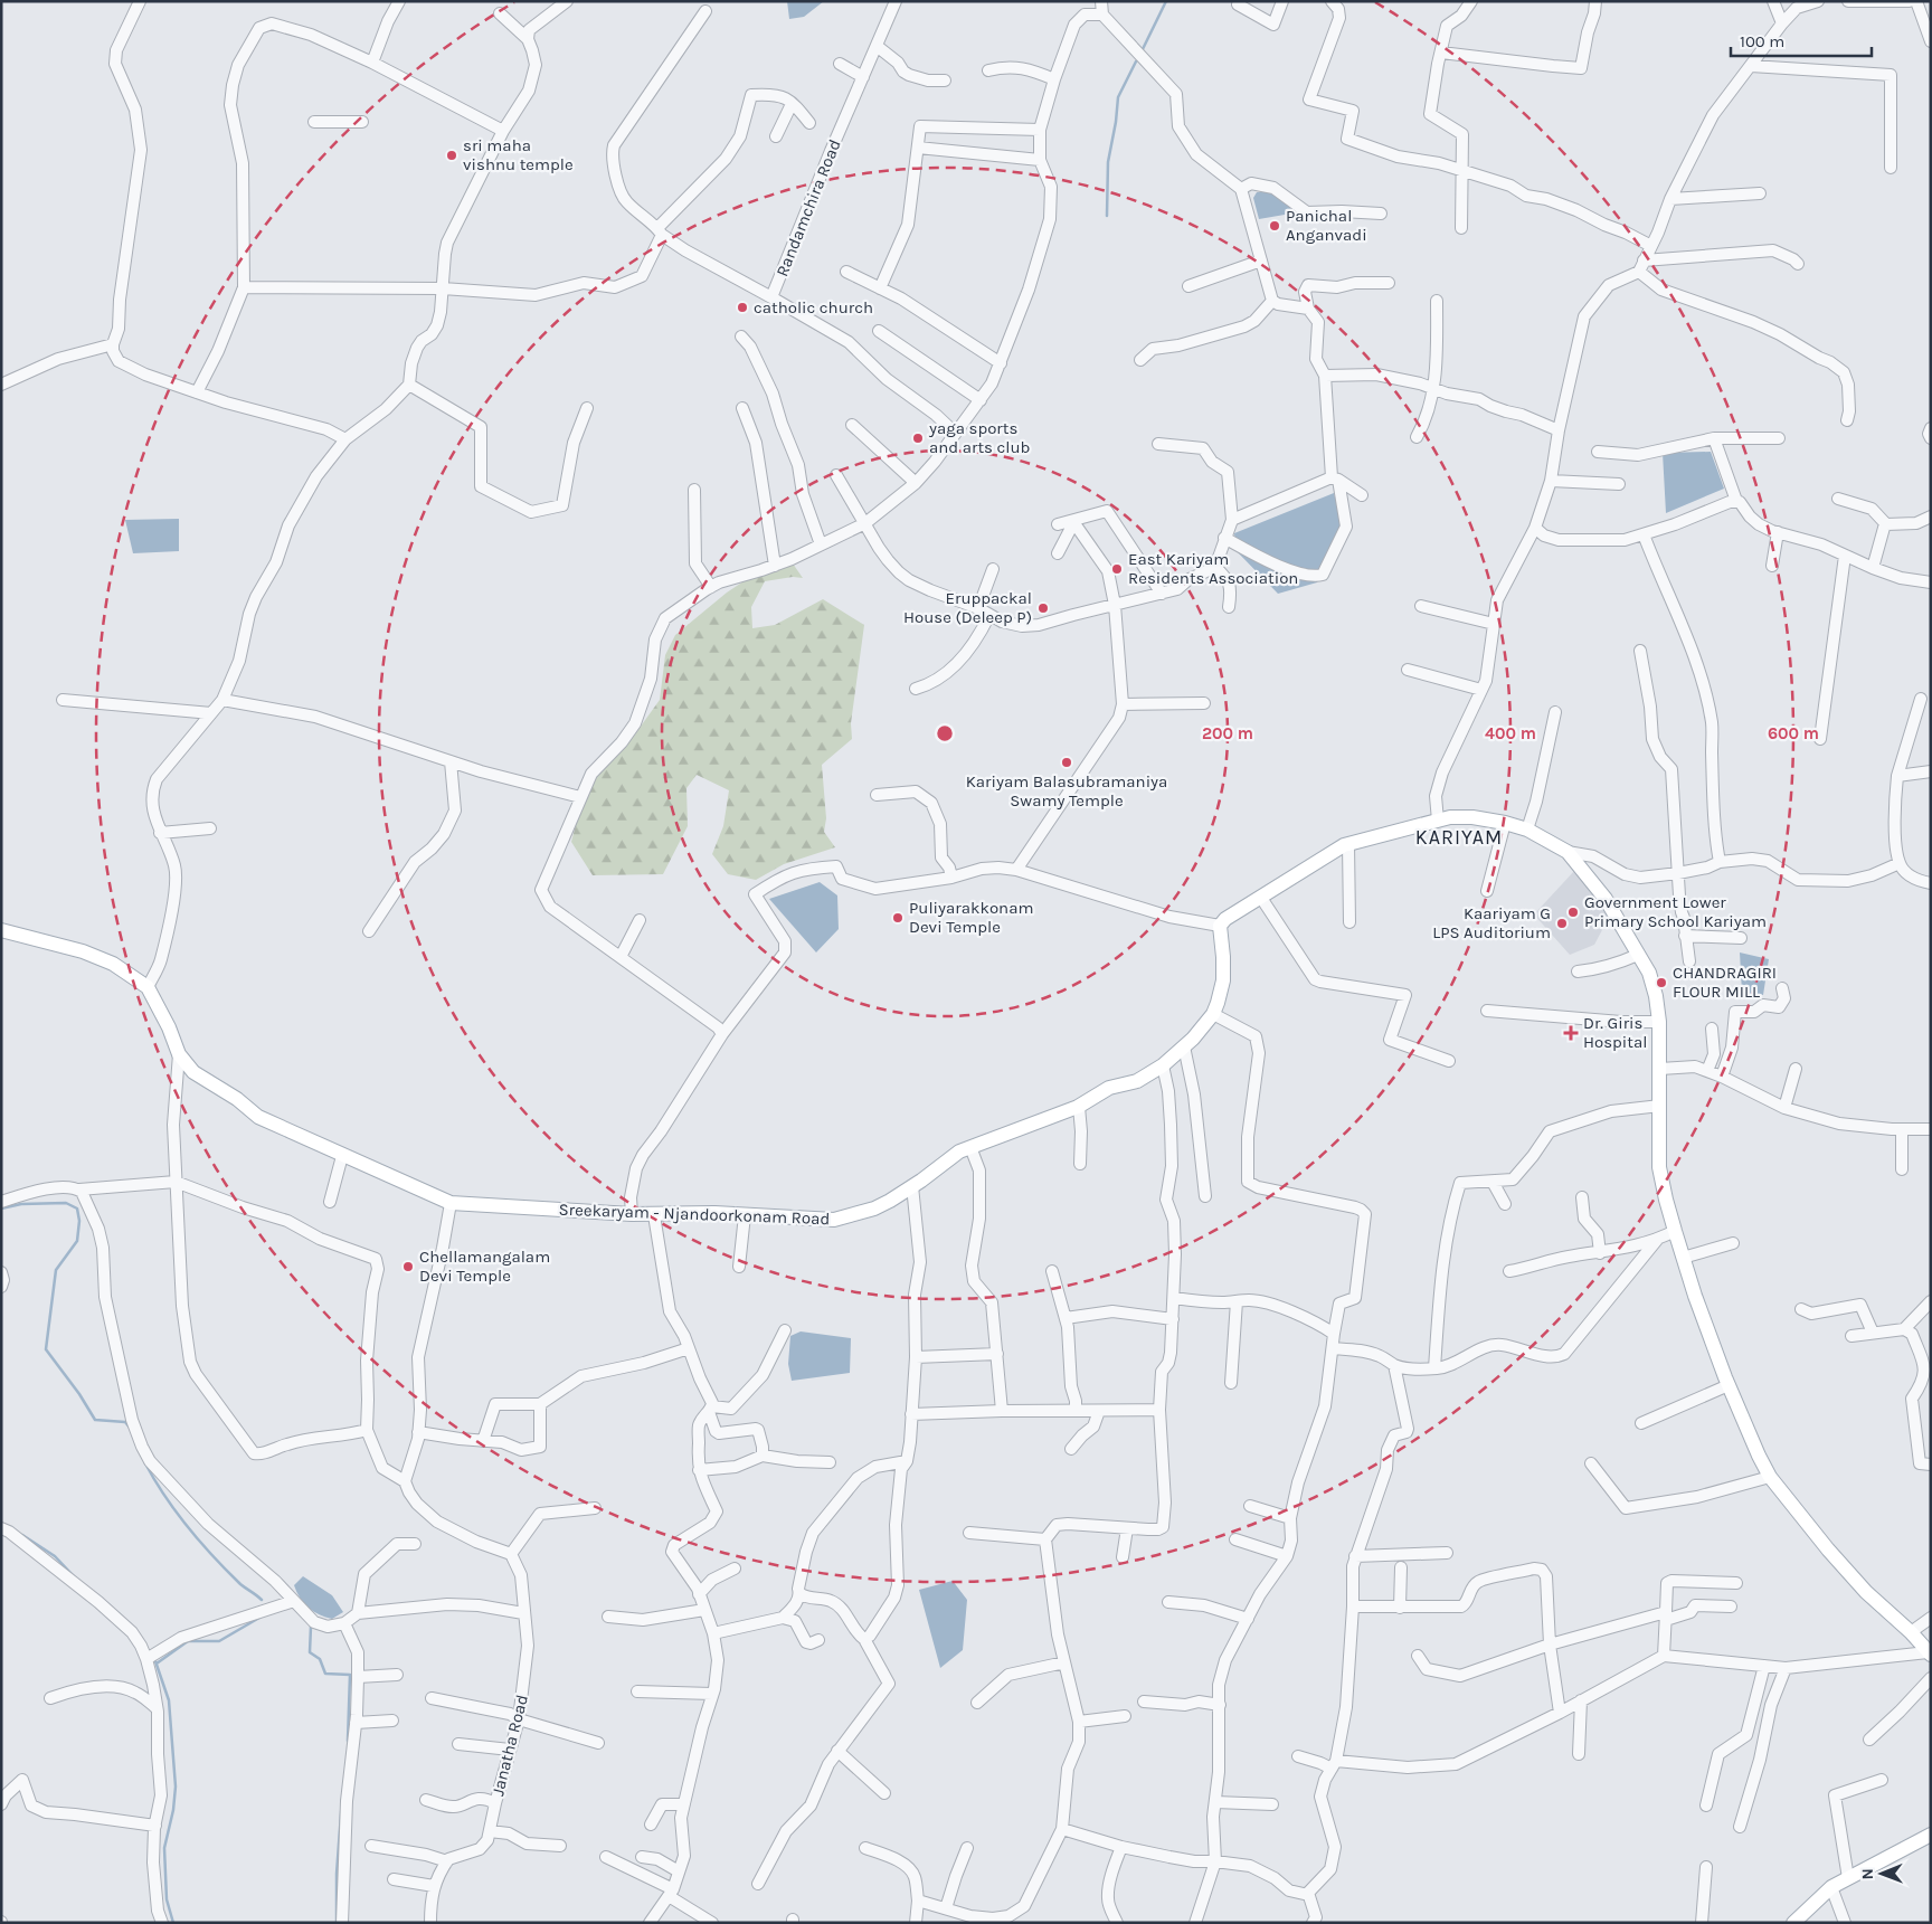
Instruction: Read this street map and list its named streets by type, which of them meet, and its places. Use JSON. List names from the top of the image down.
{
  "streets": {
    "main road": ["Sreekaryam - Njandoorkonam Road"],
    "street": ["Randamchira Road", "Janatha Road"]
  },
  "districts": ["KARIYAM"],
  "places": {
    "other": [
      "sri maha vishnu temple",
      "Panichal Anganvadi",
      "catholic church",
      "yaga sports and arts club",
      "East Kariyam Residents Association",
      "Eruppackal House (Deleep P)",
      "Kariyam Balasubramaniya Swamy Temple",
      "Government Lower Primary School Kariyam",
      "Puliyarakkonam Devi Temple",
      "Kaariyam G LPS Auditorium",
      "CHANDRAGIRI FLOUR MILL",
      "Chellamangalam Devi Temple"
    ],
    "health": ["Dr. Giris Hospital"]
  },
  "scale_bar": "100 m",
  "north": "left",
  "rings": ["200 m", "400 m", "600 m"]
}
